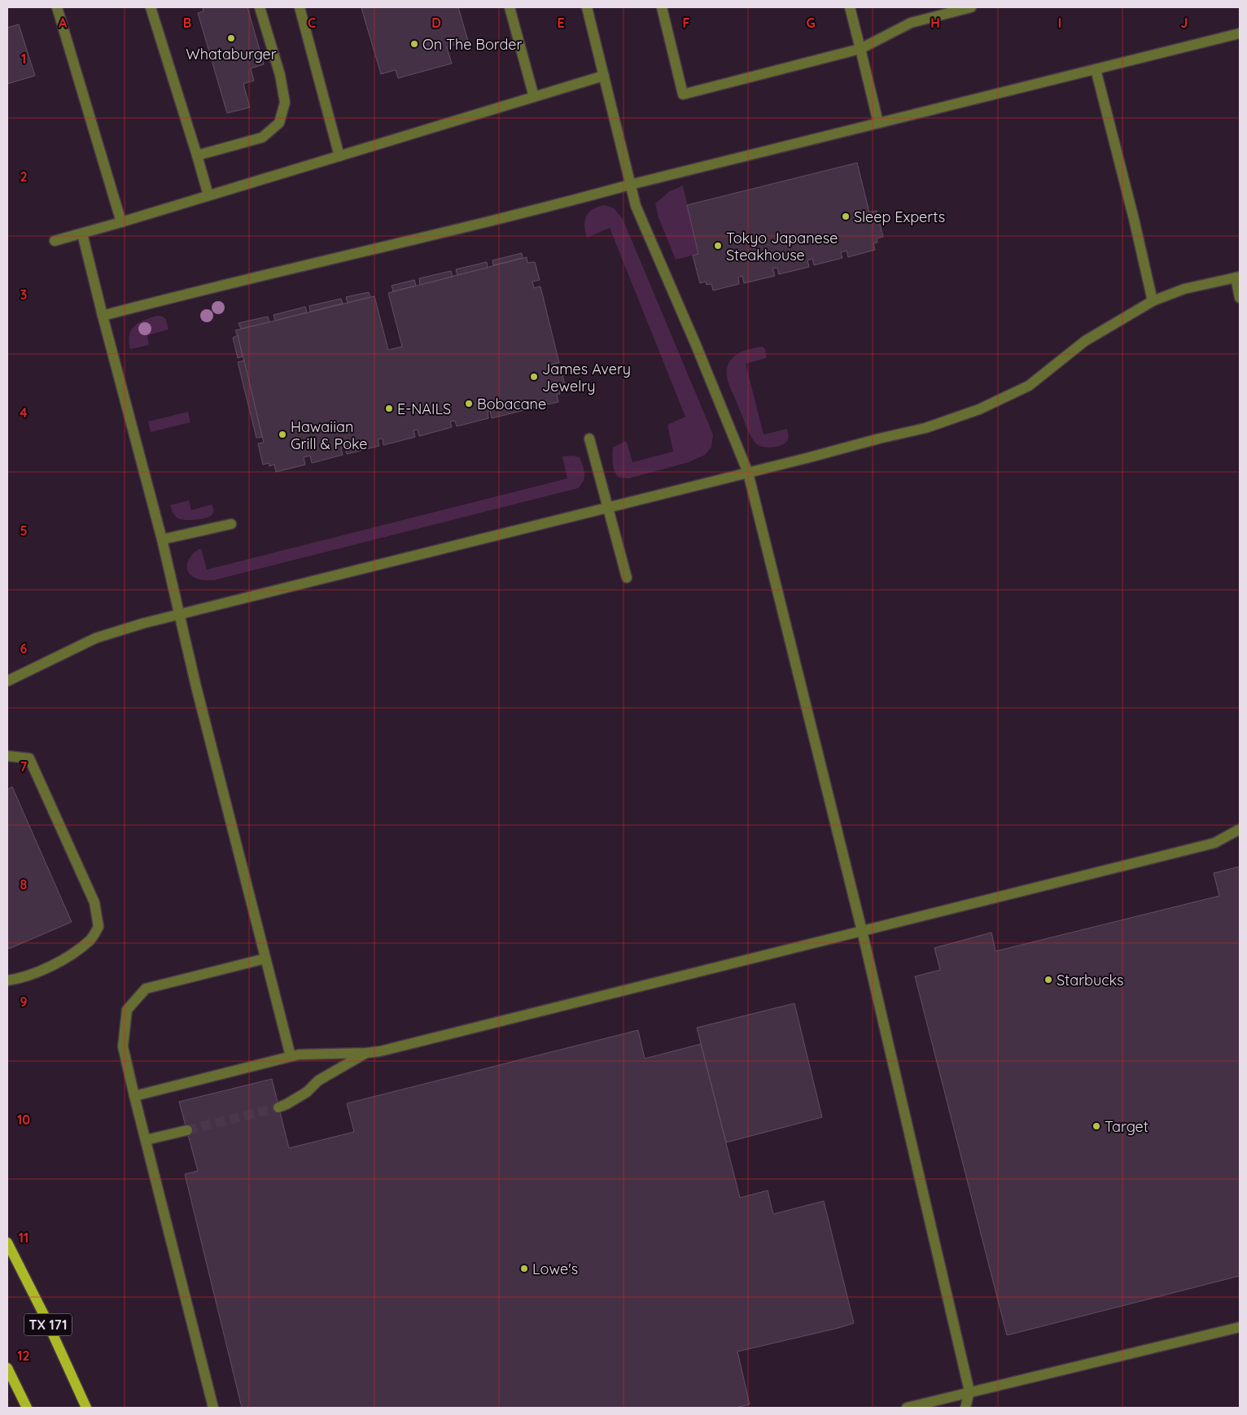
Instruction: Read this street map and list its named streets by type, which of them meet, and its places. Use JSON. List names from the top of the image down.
{
  "streets": {
    "main road": ["TX 171"]
  },
  "places": [
    "Whataburger",
    "On The Border",
    "Sleep Experts",
    "Tokyo Japanese Steakhouse",
    "James Avery Jewelry",
    "Bobacane",
    "E-NAILS",
    "Hawaiian Grill & Poke",
    "Starbucks",
    "Target",
    "Lowe's"
  ],
  "grid": {
    "columns": [
      "A",
      "B",
      "C",
      "D",
      "E",
      "F",
      "G",
      "H",
      "I",
      "J"
    ],
    "rows": [
      "1",
      "2",
      "3",
      "4",
      "5",
      "6",
      "7",
      "8",
      "9",
      "10",
      "11",
      "12"
    ]
  }
}
